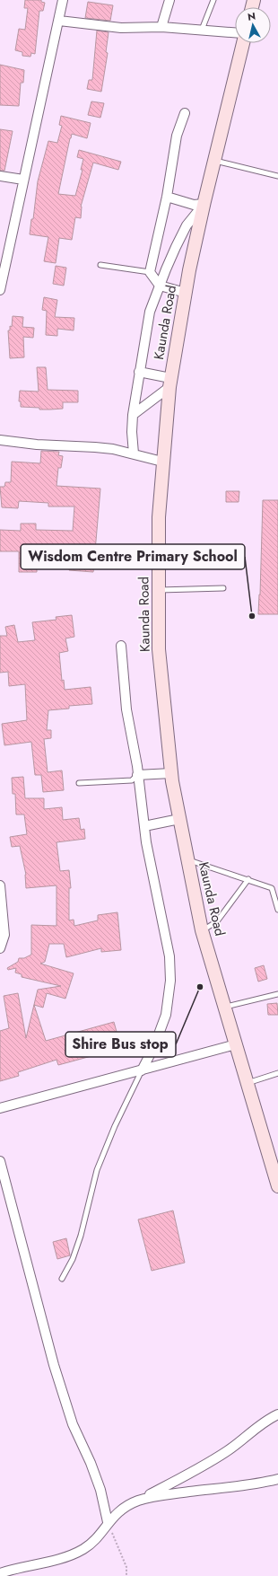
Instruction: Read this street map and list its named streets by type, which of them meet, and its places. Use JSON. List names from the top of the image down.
{
  "streets": {
    "main road": ["Kaunda Road"]
  },
  "places": ["Wisdom Centre Primary School", "Shire Bus stop"],
  "north": "top"
}
